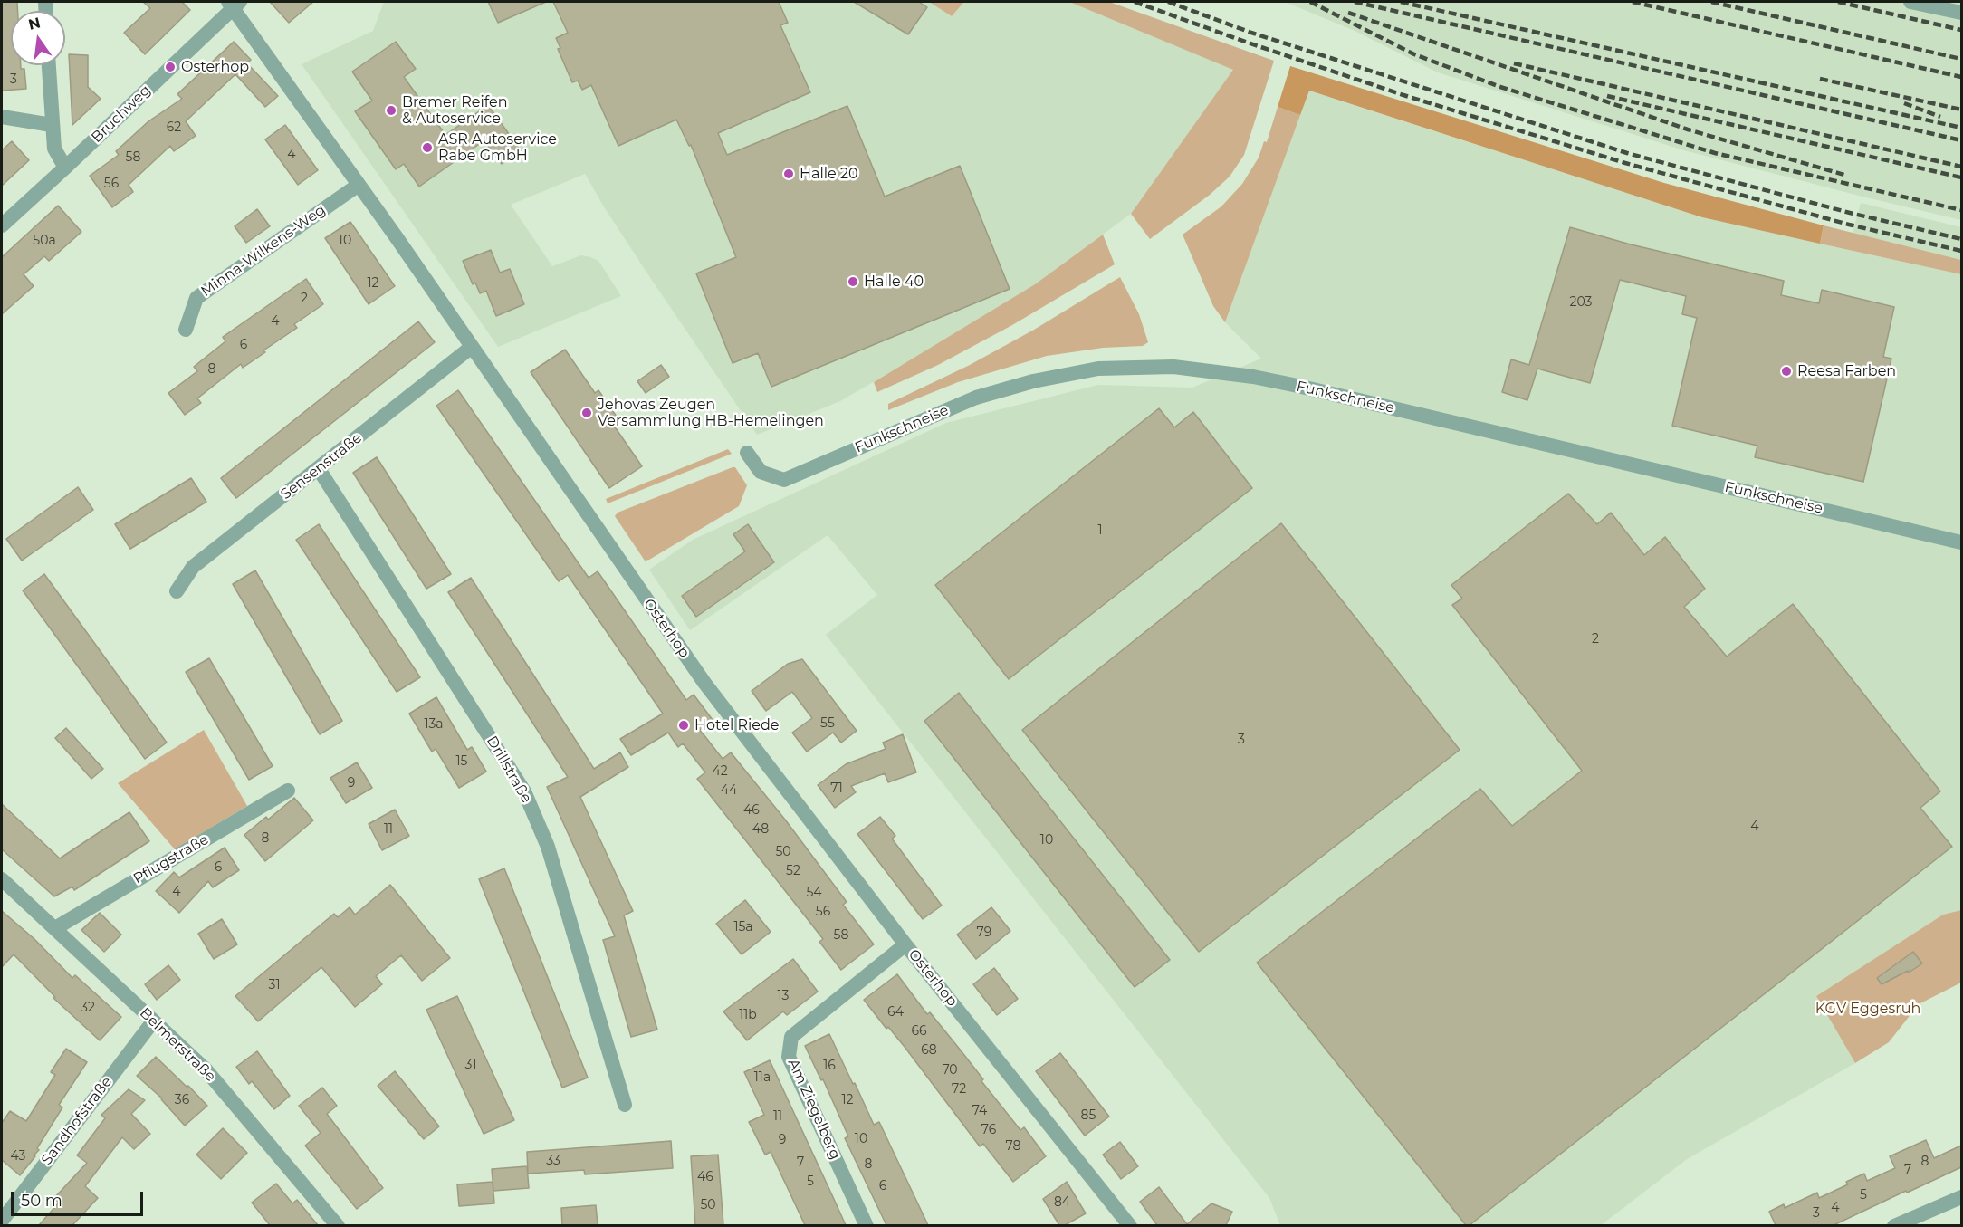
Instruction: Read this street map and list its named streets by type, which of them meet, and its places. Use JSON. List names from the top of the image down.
{
  "streets": {
    "street": [
      "Bruchweg",
      "Minna-Wilkens-Weg",
      "Funkschneise",
      "Sensenstraße",
      "Osterhop",
      "Drillstraße",
      "Pflugstraße",
      "Belmerstraße",
      "Am Ziegelberg",
      "Sandhofstraße"
    ]
  },
  "crossings": [
    ["Bruchweg", "Osterhop"],
    ["Minna-Wilkens-Weg", "Osterhop"],
    ["Sensenstraße", "Osterhop"],
    ["Sensenstraße", "Drillstraße"],
    ["Osterhop", "Am Ziegelberg"],
    ["Pflugstraße", "Belmerstraße"],
    ["Belmerstraße", "Sandhofstraße"]
  ],
  "parks": ["KGV Eggesruh"],
  "places": [
    "Osterhop",
    "Bremer Reifen & Autoservice",
    "ASR Autoservice Rabe GmbH",
    "Halle 20",
    "Halle 40",
    "Reesa Farben",
    "Jehovas Zeugen Versammlung HB-Hemelingen",
    "Hotel Riede"
  ],
  "house_numbers": [
    "3",
    "62",
    "4",
    "58",
    "56",
    "50a",
    "10",
    "12",
    "2",
    "203",
    "4",
    "6",
    "8",
    "1",
    "2",
    "55",
    "13a",
    "3",
    "15",
    "42",
    "9",
    "71",
    "44",
    "46",
    "4",
    "11",
    "48",
    "8",
    "10",
    "50",
    "6",
    "52",
    "4",
    "54",
    "56",
    "15a",
    "79",
    "58",
    "31",
    "13",
    "32",
    "64",
    "11b",
    "66",
    "68",
    "31",
    "16",
    "70",
    "11a",
    "72",
    "36",
    "12",
    "74",
    "85",
    "11",
    "76",
    "10",
    "9",
    "78",
    "43",
    "33",
    "8",
    "7",
    "8",
    "7",
    "46",
    "5",
    "6",
    "5",
    "84",
    "50",
    "4",
    "3"
  ],
  "scale_bar": "50 m",
  "north": "top"
}
